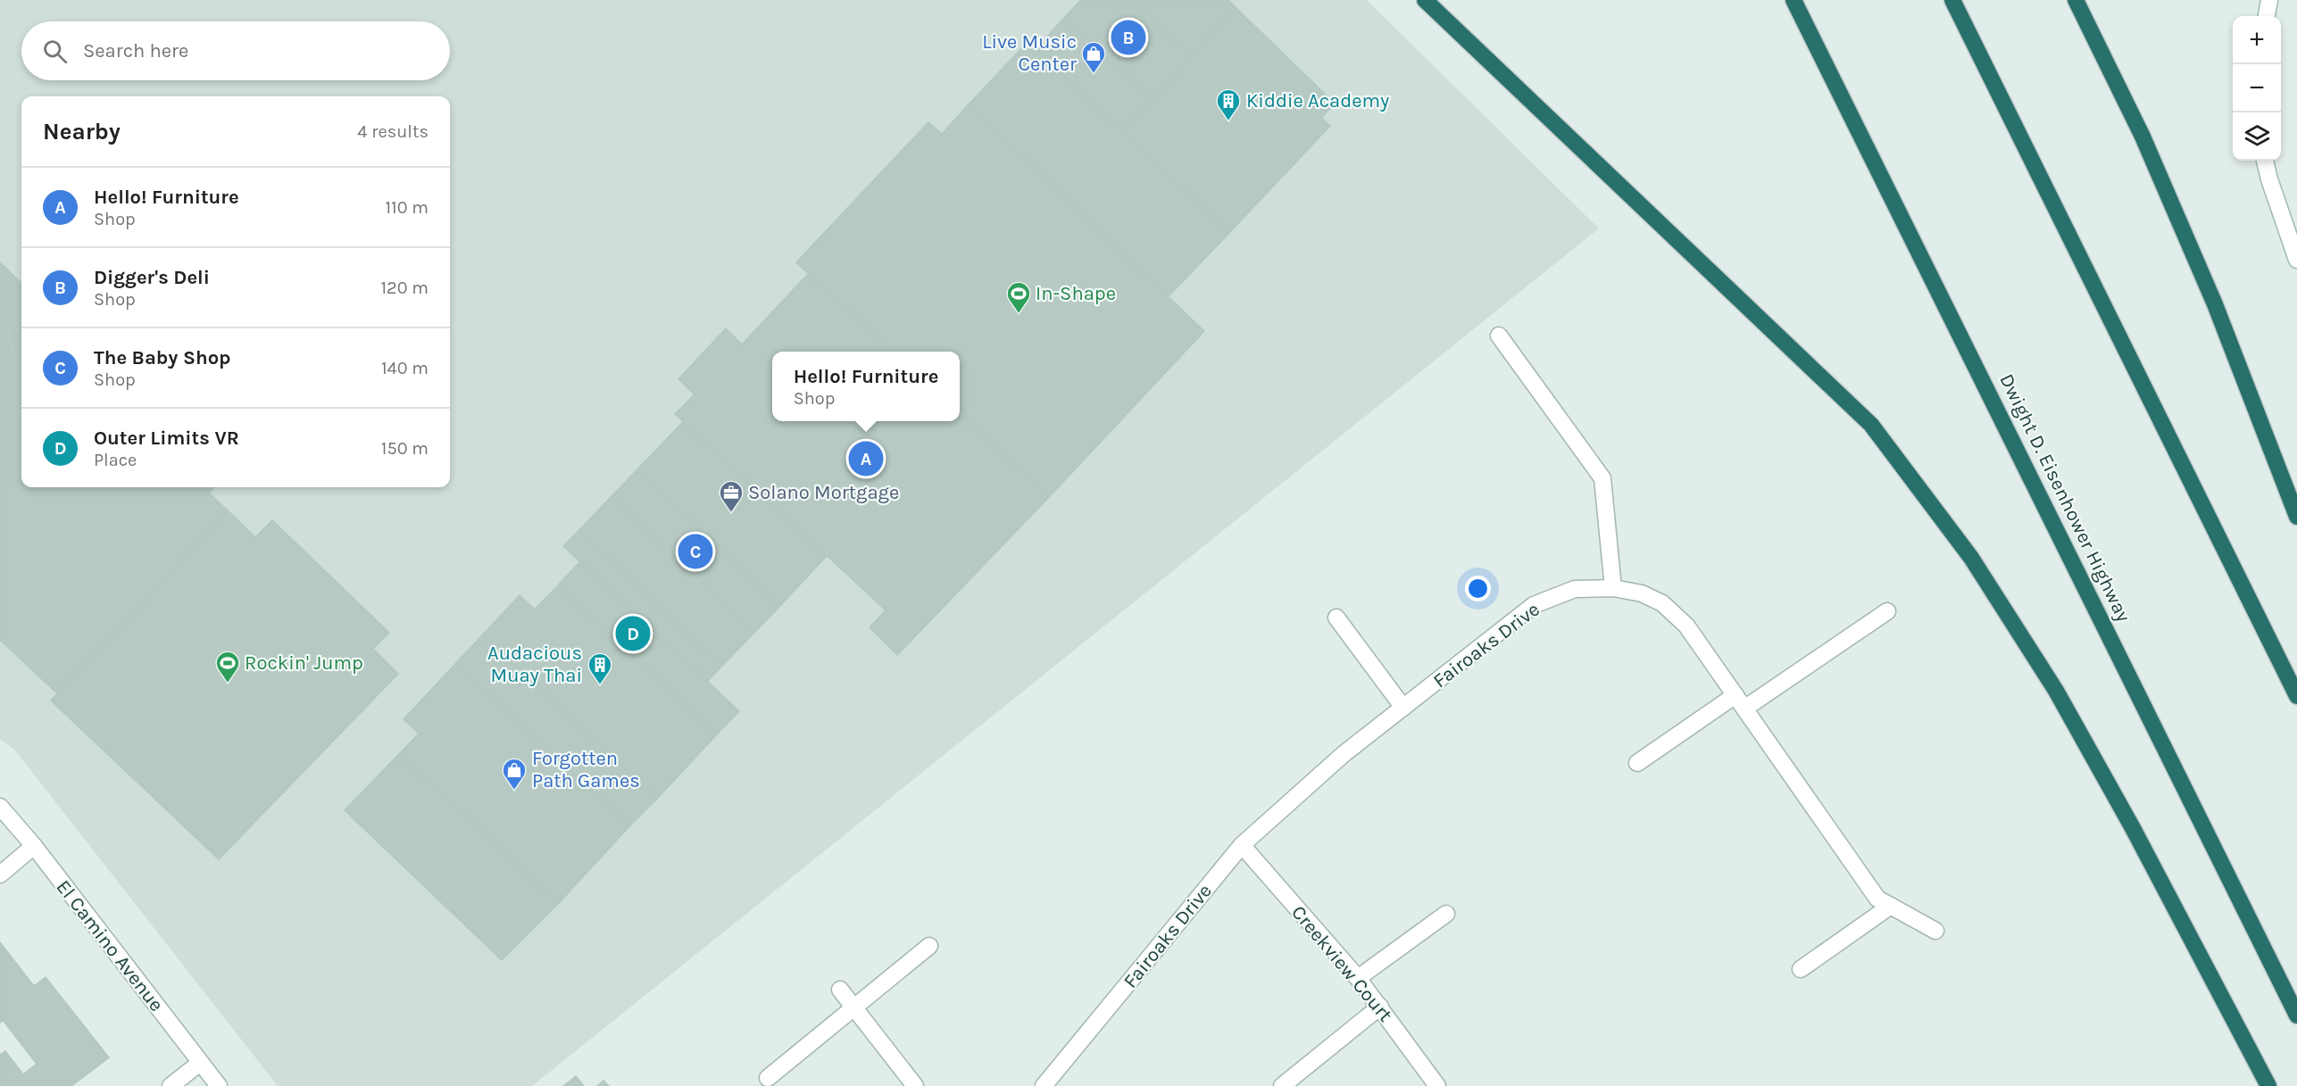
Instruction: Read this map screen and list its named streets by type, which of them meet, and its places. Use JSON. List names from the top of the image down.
{
  "streets": {
    "highway": ["Dwight D. Eisenhower Highway"],
    "street": ["Fairoaks Drive", "El Camino Avenue", "Creekview Court"]
  },
  "crossings": [
    ["Fairoaks Drive", "Creekview Court"]
  ],
  "places": {
    "shop": ["Live Music Center", "Forgotten Path Games"],
    "building": ["Kiddie Academy", "Audacious Muay Thai"],
    "sports": ["In-Shape", "Rockin' Jump"],
    "office": ["Solano Mortgage"]
  },
  "page": {
    "map_buttons": ["+", "−"],
    "pins": [
      "B",
      "A",
      "C",
      "D"
    ],
    "search": "Search here",
    "heading": ["Nearby", "4 results"],
    "list": [
      {
        "mark": "A",
        "name": "Hello! Furniture",
        "note": "Shop",
        "value": "110 m"
      },
      {
        "mark": "B",
        "name": "Digger's Deli",
        "note": "Shop",
        "value": "120 m"
      },
      {
        "mark": "C",
        "name": "The Baby Shop",
        "note": "Shop",
        "value": "140 m"
      },
      {
        "mark": "D",
        "name": "Outer Limits VR",
        "note": "Place",
        "value": "150 m"
      }
    ],
    "popup": ["Hello! Furniture", "Shop"]
  }
}
